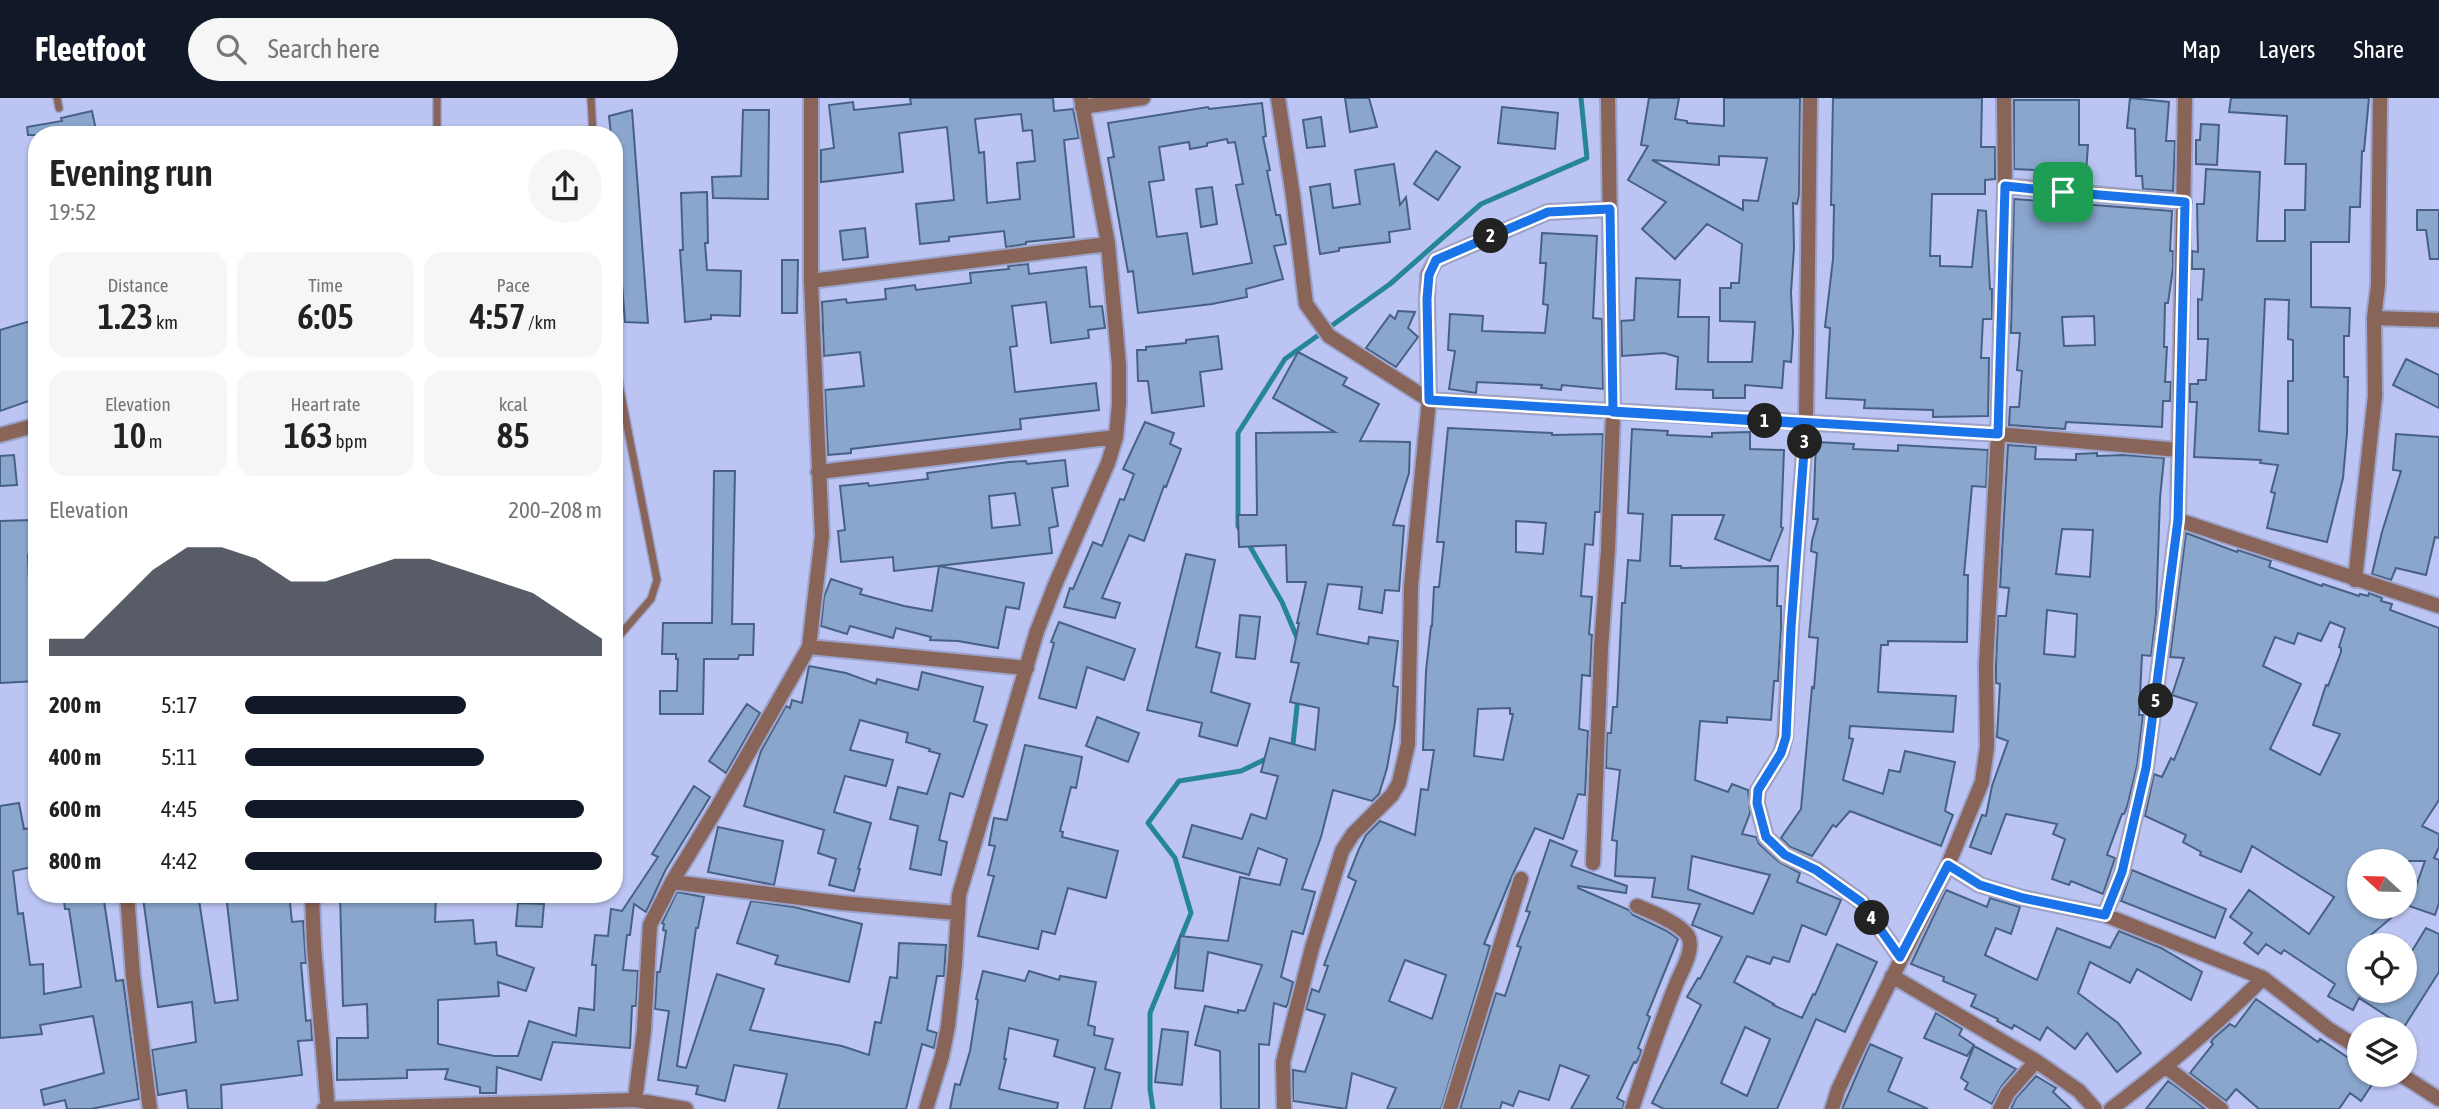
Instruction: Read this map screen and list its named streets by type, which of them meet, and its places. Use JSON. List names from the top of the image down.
{
  "north": "left",
  "page": {
    "header": "Fleetfoot",
    "search": "Search here",
    "nav": ["Map", "Layers", "Share"],
    "heading": ["Evening run", "19:52"],
    "pins": [
      "2",
      "1",
      "3",
      "5",
      "4"
    ],
    "stats": [
      ["Distance", "1.23 km"],
      ["Time", "6:05"],
      ["Pace", "4:57 /km"],
      ["Elevation", "10 m"],
      ["Heart rate", "163 bpm"],
      ["kcal", "85"]
    ],
    "chart": ["Elevation", "200–208 m"],
    "list": [
      {
        "name": "200 m",
        "note": "5:17"
      },
      {
        "name": "400 m",
        "note": "5:11"
      },
      {
        "name": "600 m",
        "note": "4:45"
      },
      {
        "name": "800 m",
        "note": "4:42"
      }
    ]
  }
}
